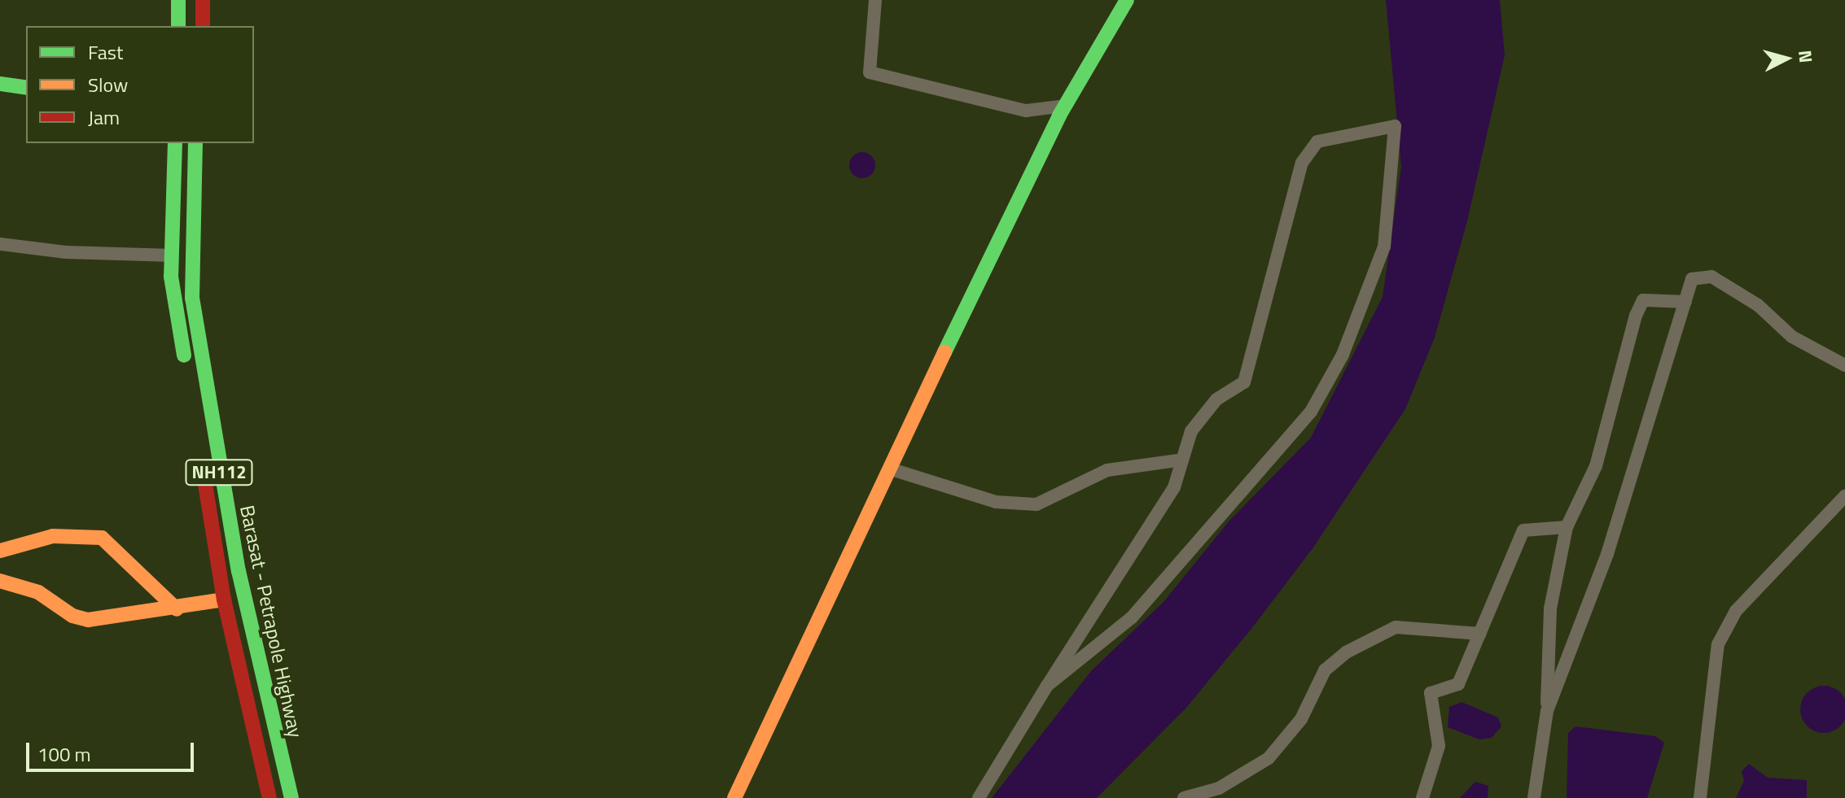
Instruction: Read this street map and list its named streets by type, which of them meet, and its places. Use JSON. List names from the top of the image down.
{
  "streets": {
    "main road": ["NH112", "Barasat - Petrapole Highway"]
  },
  "legend": ["Fast", "Slow", "Jam"],
  "scale_bar": "100 m",
  "north": "right"
}
